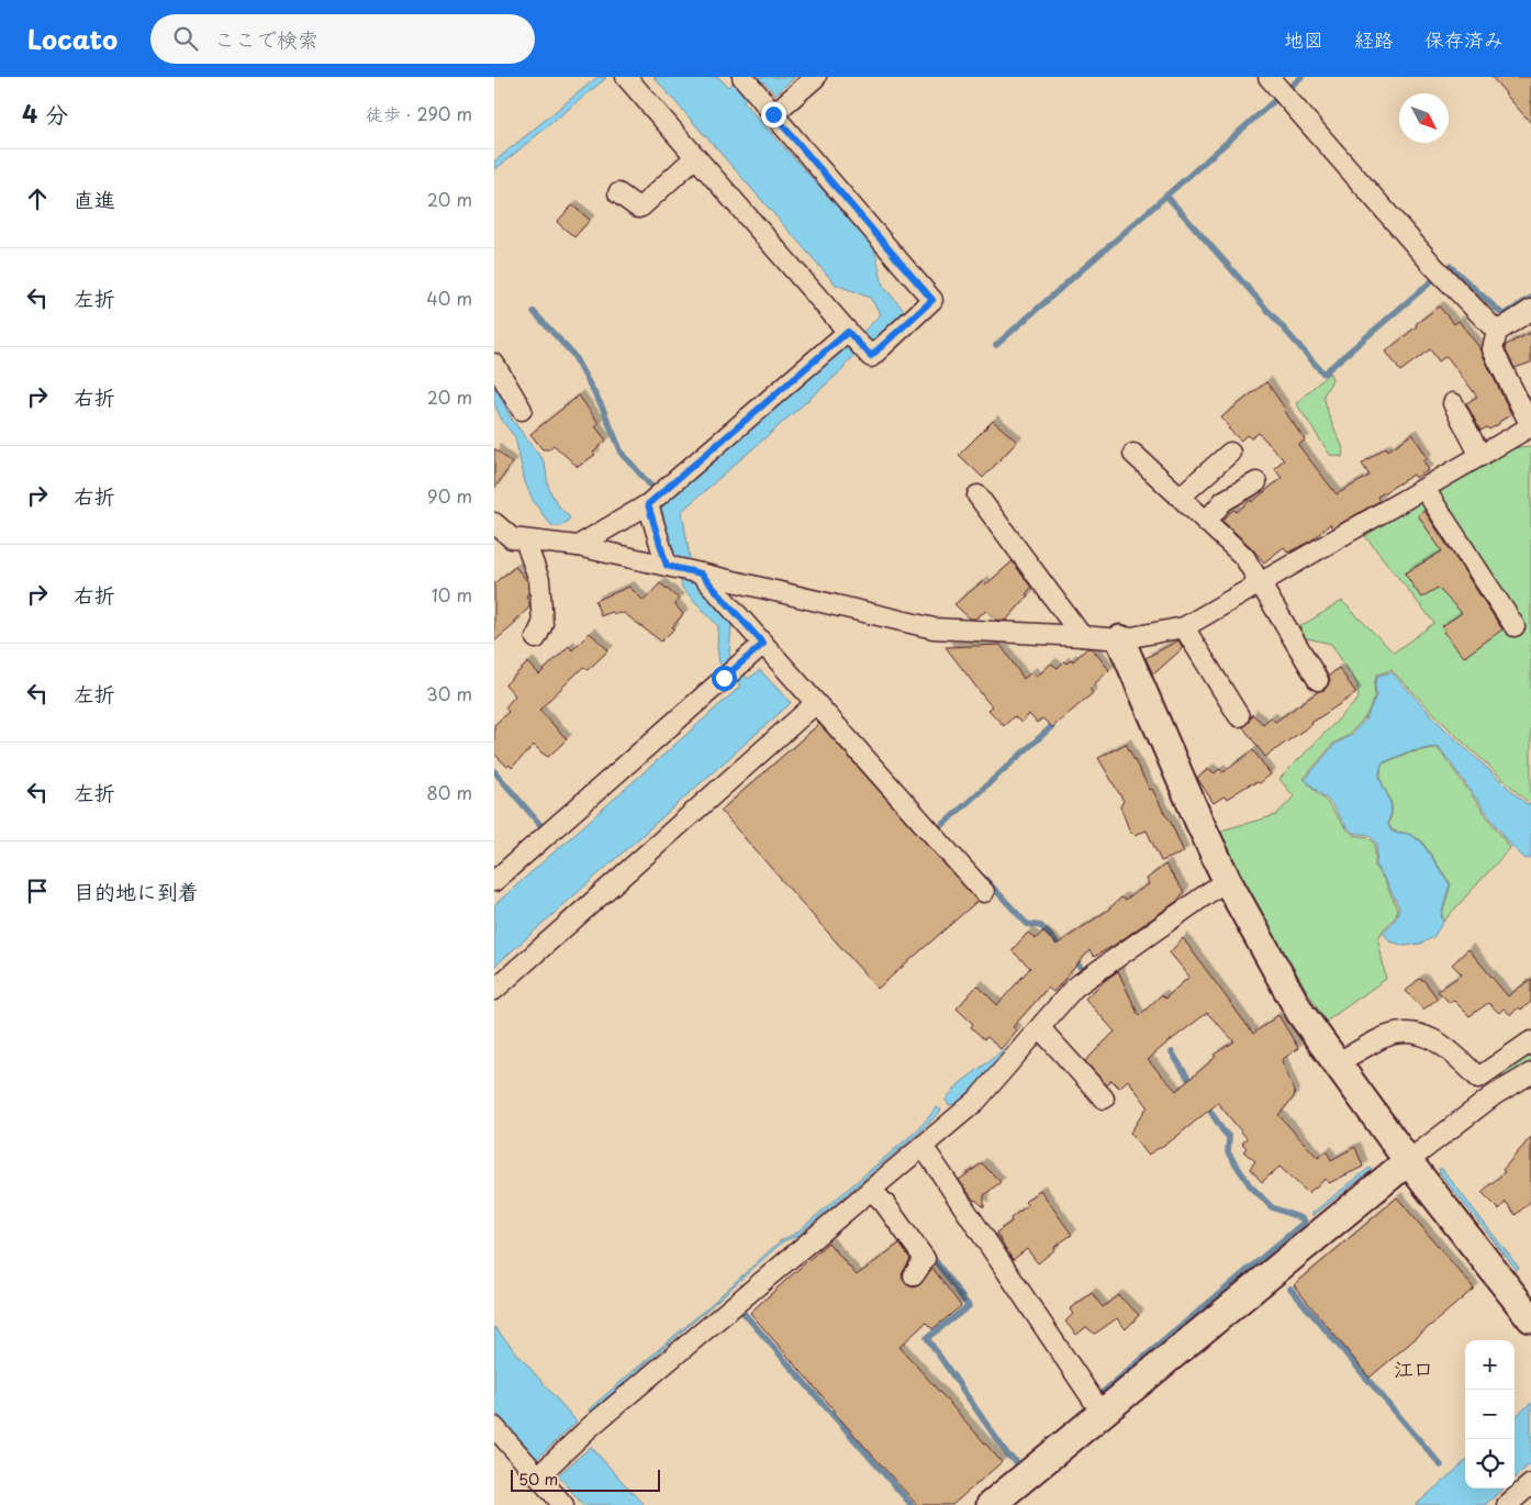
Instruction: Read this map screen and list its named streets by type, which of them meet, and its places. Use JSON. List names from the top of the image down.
{
  "districts": ["江口"],
  "scale_bar": "50 m",
  "north": "bottom right",
  "page": {
    "header": "Locato",
    "search": "ここで検索",
    "nav": ["地図", "経路", "保存済み"],
    "heading": ["4 分", "徒歩 · 290 m"],
    "list": [
      ["直進", "20 m"],
      ["左折", "40 m"],
      ["右折", "20 m"],
      ["右折", "90 m"],
      ["右折", "10 m"],
      ["左折", "30 m"],
      ["左折", "80 m"],
      "目的地に到着"
    ],
    "map_buttons": ["+", "−"],
    "scale": "50 m"
  }
}
